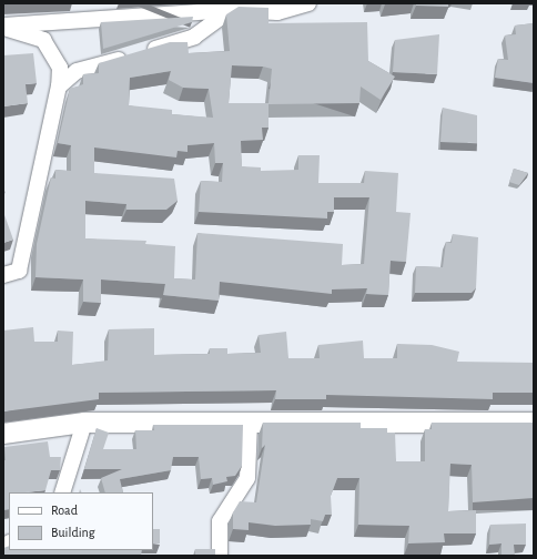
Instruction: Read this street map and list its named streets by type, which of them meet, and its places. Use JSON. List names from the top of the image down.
{
  "legend": ["Road", "Building"]
}
